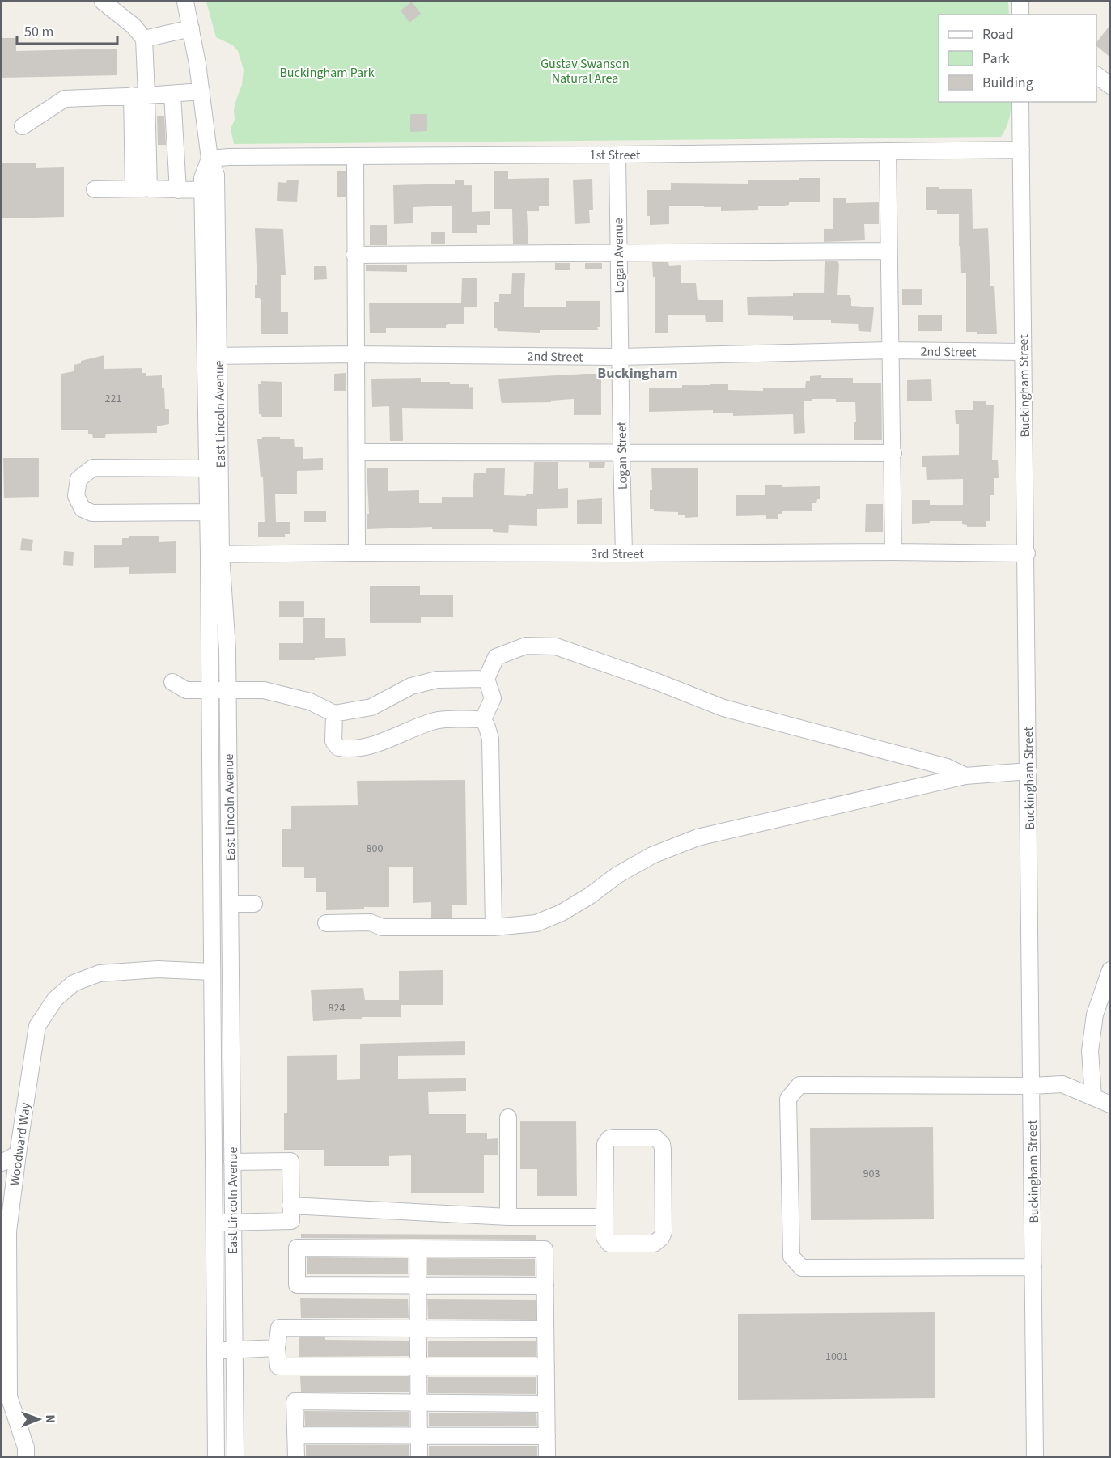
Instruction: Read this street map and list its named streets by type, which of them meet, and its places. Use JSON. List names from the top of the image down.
{
  "streets": {
    "street": [
      "1st Street",
      "Logan Avenue",
      "2nd Street",
      "Buckingham Street",
      "East Lincoln Avenue",
      "Logan Street",
      "3rd Street",
      "Woodward Way"
    ]
  },
  "crossings": [
    ["1st Street", "Logan Avenue"],
    ["1st Street", "Buckingham Street"],
    ["1st Street", "East Lincoln Avenue"],
    ["Logan Avenue", "2nd Street"],
    ["Logan Avenue", "Logan Street"],
    ["2nd Street", "Buckingham Street"],
    ["2nd Street", "East Lincoln Avenue"],
    ["2nd Street", "Logan Street"],
    ["Buckingham Street", "3rd Street"],
    ["East Lincoln Avenue", "3rd Street"],
    ["East Lincoln Avenue", "Woodward Way"],
    ["Logan Street", "3rd Street"]
  ],
  "districts": ["Buckingham"],
  "parks": ["Gustav Swanson Natural Area", "Buckingham Park"],
  "house_numbers": [
    "221",
    "800",
    "824",
    "903",
    "1001"
  ],
  "legend": ["Road", "Park", "Building"],
  "scale_bar": "50 m",
  "north": "right"
}
